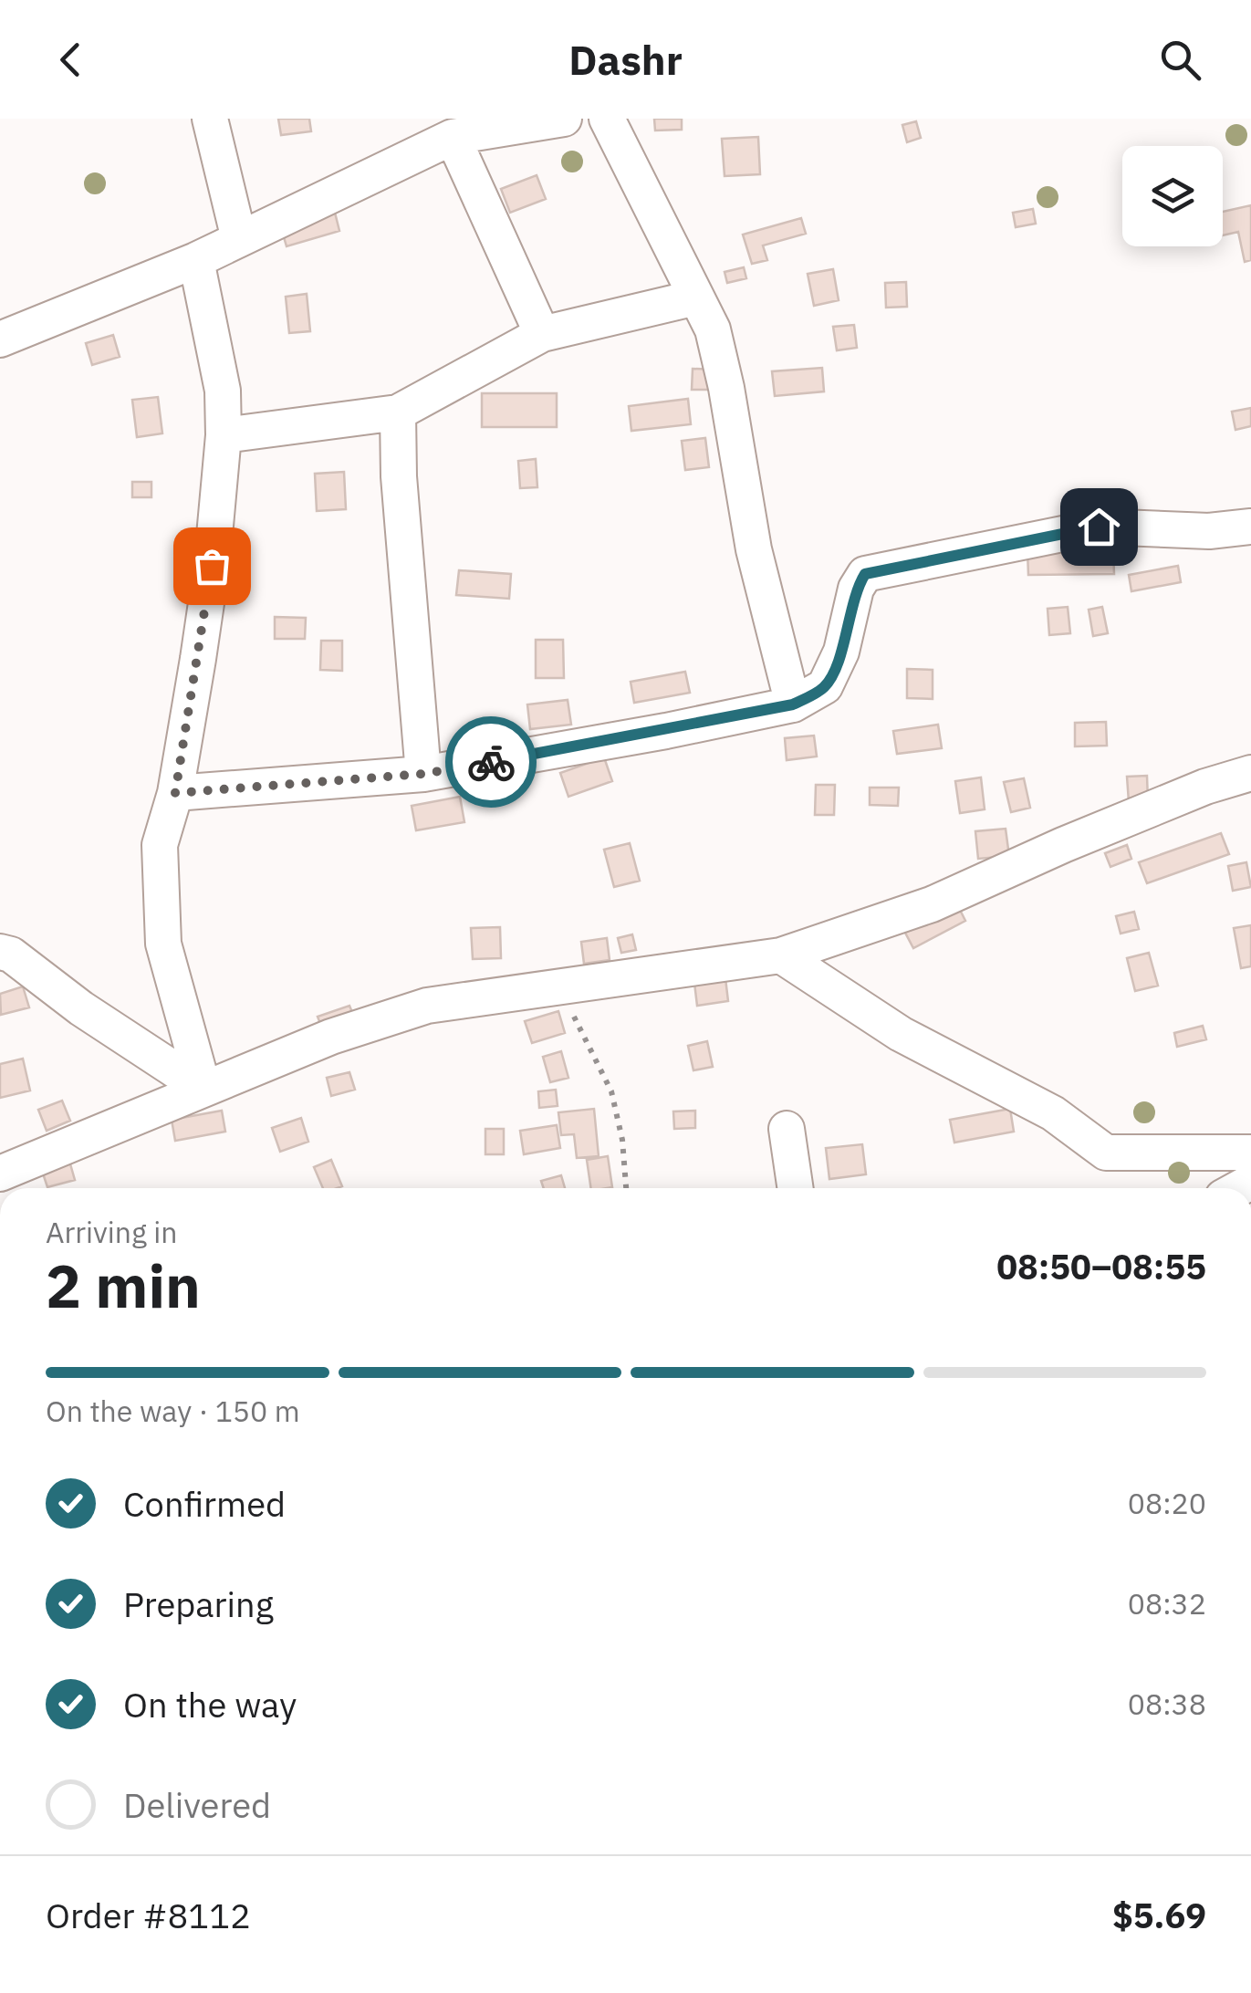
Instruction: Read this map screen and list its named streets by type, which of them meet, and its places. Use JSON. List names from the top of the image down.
{
  "page": {
    "header": "Dashr",
    "heading": ["2 min", "Arriving in", "08:50–08:55"],
    "panel": ["Order #8112", "$5.69"],
    "bar": "On the way · 150 m",
    "list": [
      ["Confirmed", "08:20"],
      ["Preparing", "08:32"],
      ["On the way", "08:38"],
      "Delivered"
    ]
  }
}
